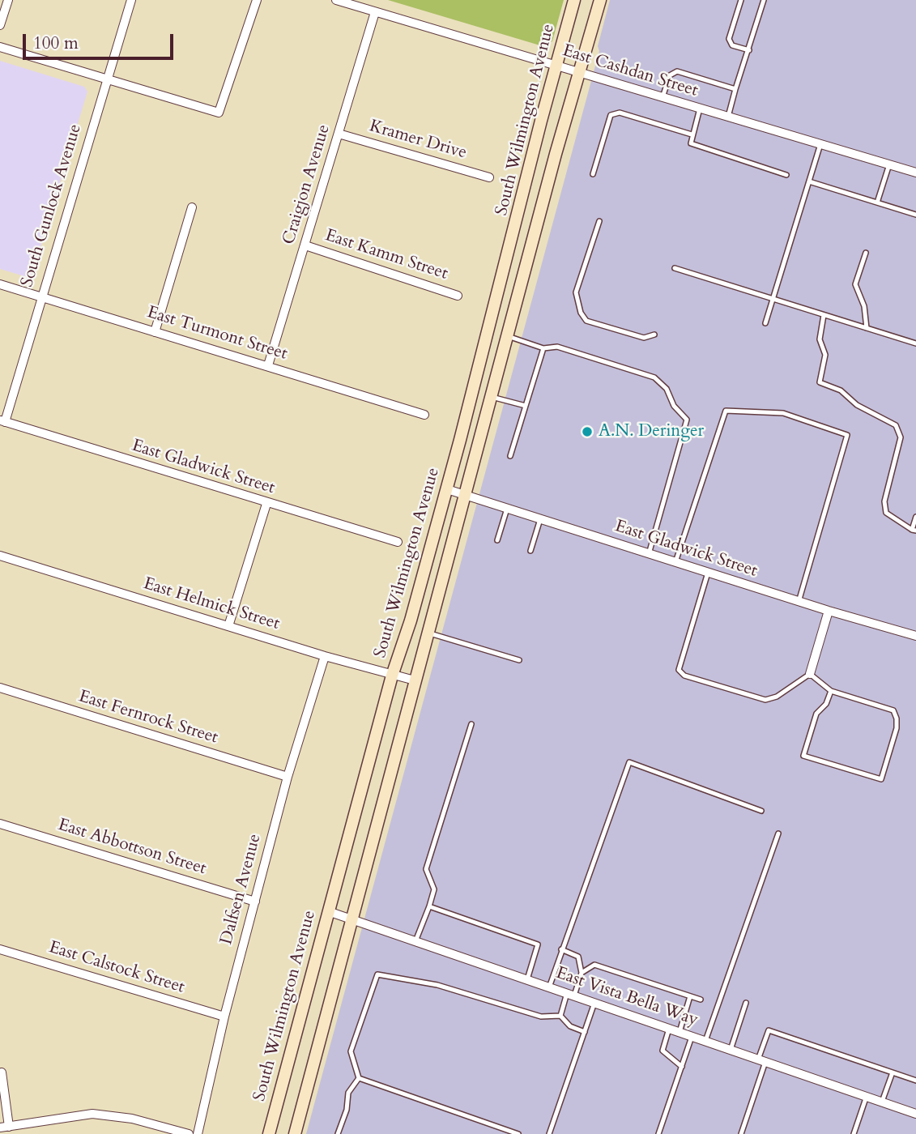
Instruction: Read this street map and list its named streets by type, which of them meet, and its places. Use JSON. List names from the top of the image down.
{
  "streets": {
    "main road": ["South Wilmington Avenue"],
    "street": [
      "East Cashdan Street",
      "Kramer Drive",
      "Craigjon Avenue",
      "South Gunlock Avenue",
      "East Kamm Street",
      "East Turmont Street",
      "East Gladwick Street",
      "East Helmick Street",
      "East Fernrock Street",
      "East Abbottson Street",
      "Dalfsen Avenue",
      "East Calstock Street",
      "East Vista Bella Way"
    ]
  },
  "crossings": [
    ["East Cashdan Street", "South Wilmington Avenue"],
    ["East Cashdan Street", "Craigjon Avenue"],
    ["South Wilmington Avenue", "East Gladwick Street"],
    ["South Wilmington Avenue", "East Helmick Street"],
    ["South Wilmington Avenue", "East Vista Bella Way"],
    ["Kramer Drive", "Craigjon Avenue"],
    ["Craigjon Avenue", "East Kamm Street"],
    ["Craigjon Avenue", "East Turmont Street"],
    ["South Gunlock Avenue", "East Turmont Street"],
    ["South Gunlock Avenue", "East Gladwick Street"],
    ["East Helmick Street", "Dalfsen Avenue"],
    ["East Fernrock Street", "Dalfsen Avenue"],
    ["East Abbottson Street", "Dalfsen Avenue"],
    ["Dalfsen Avenue", "East Calstock Street"]
  ],
  "places": ["A.N. Deringer"],
  "scale_bar": "100 m"
}
